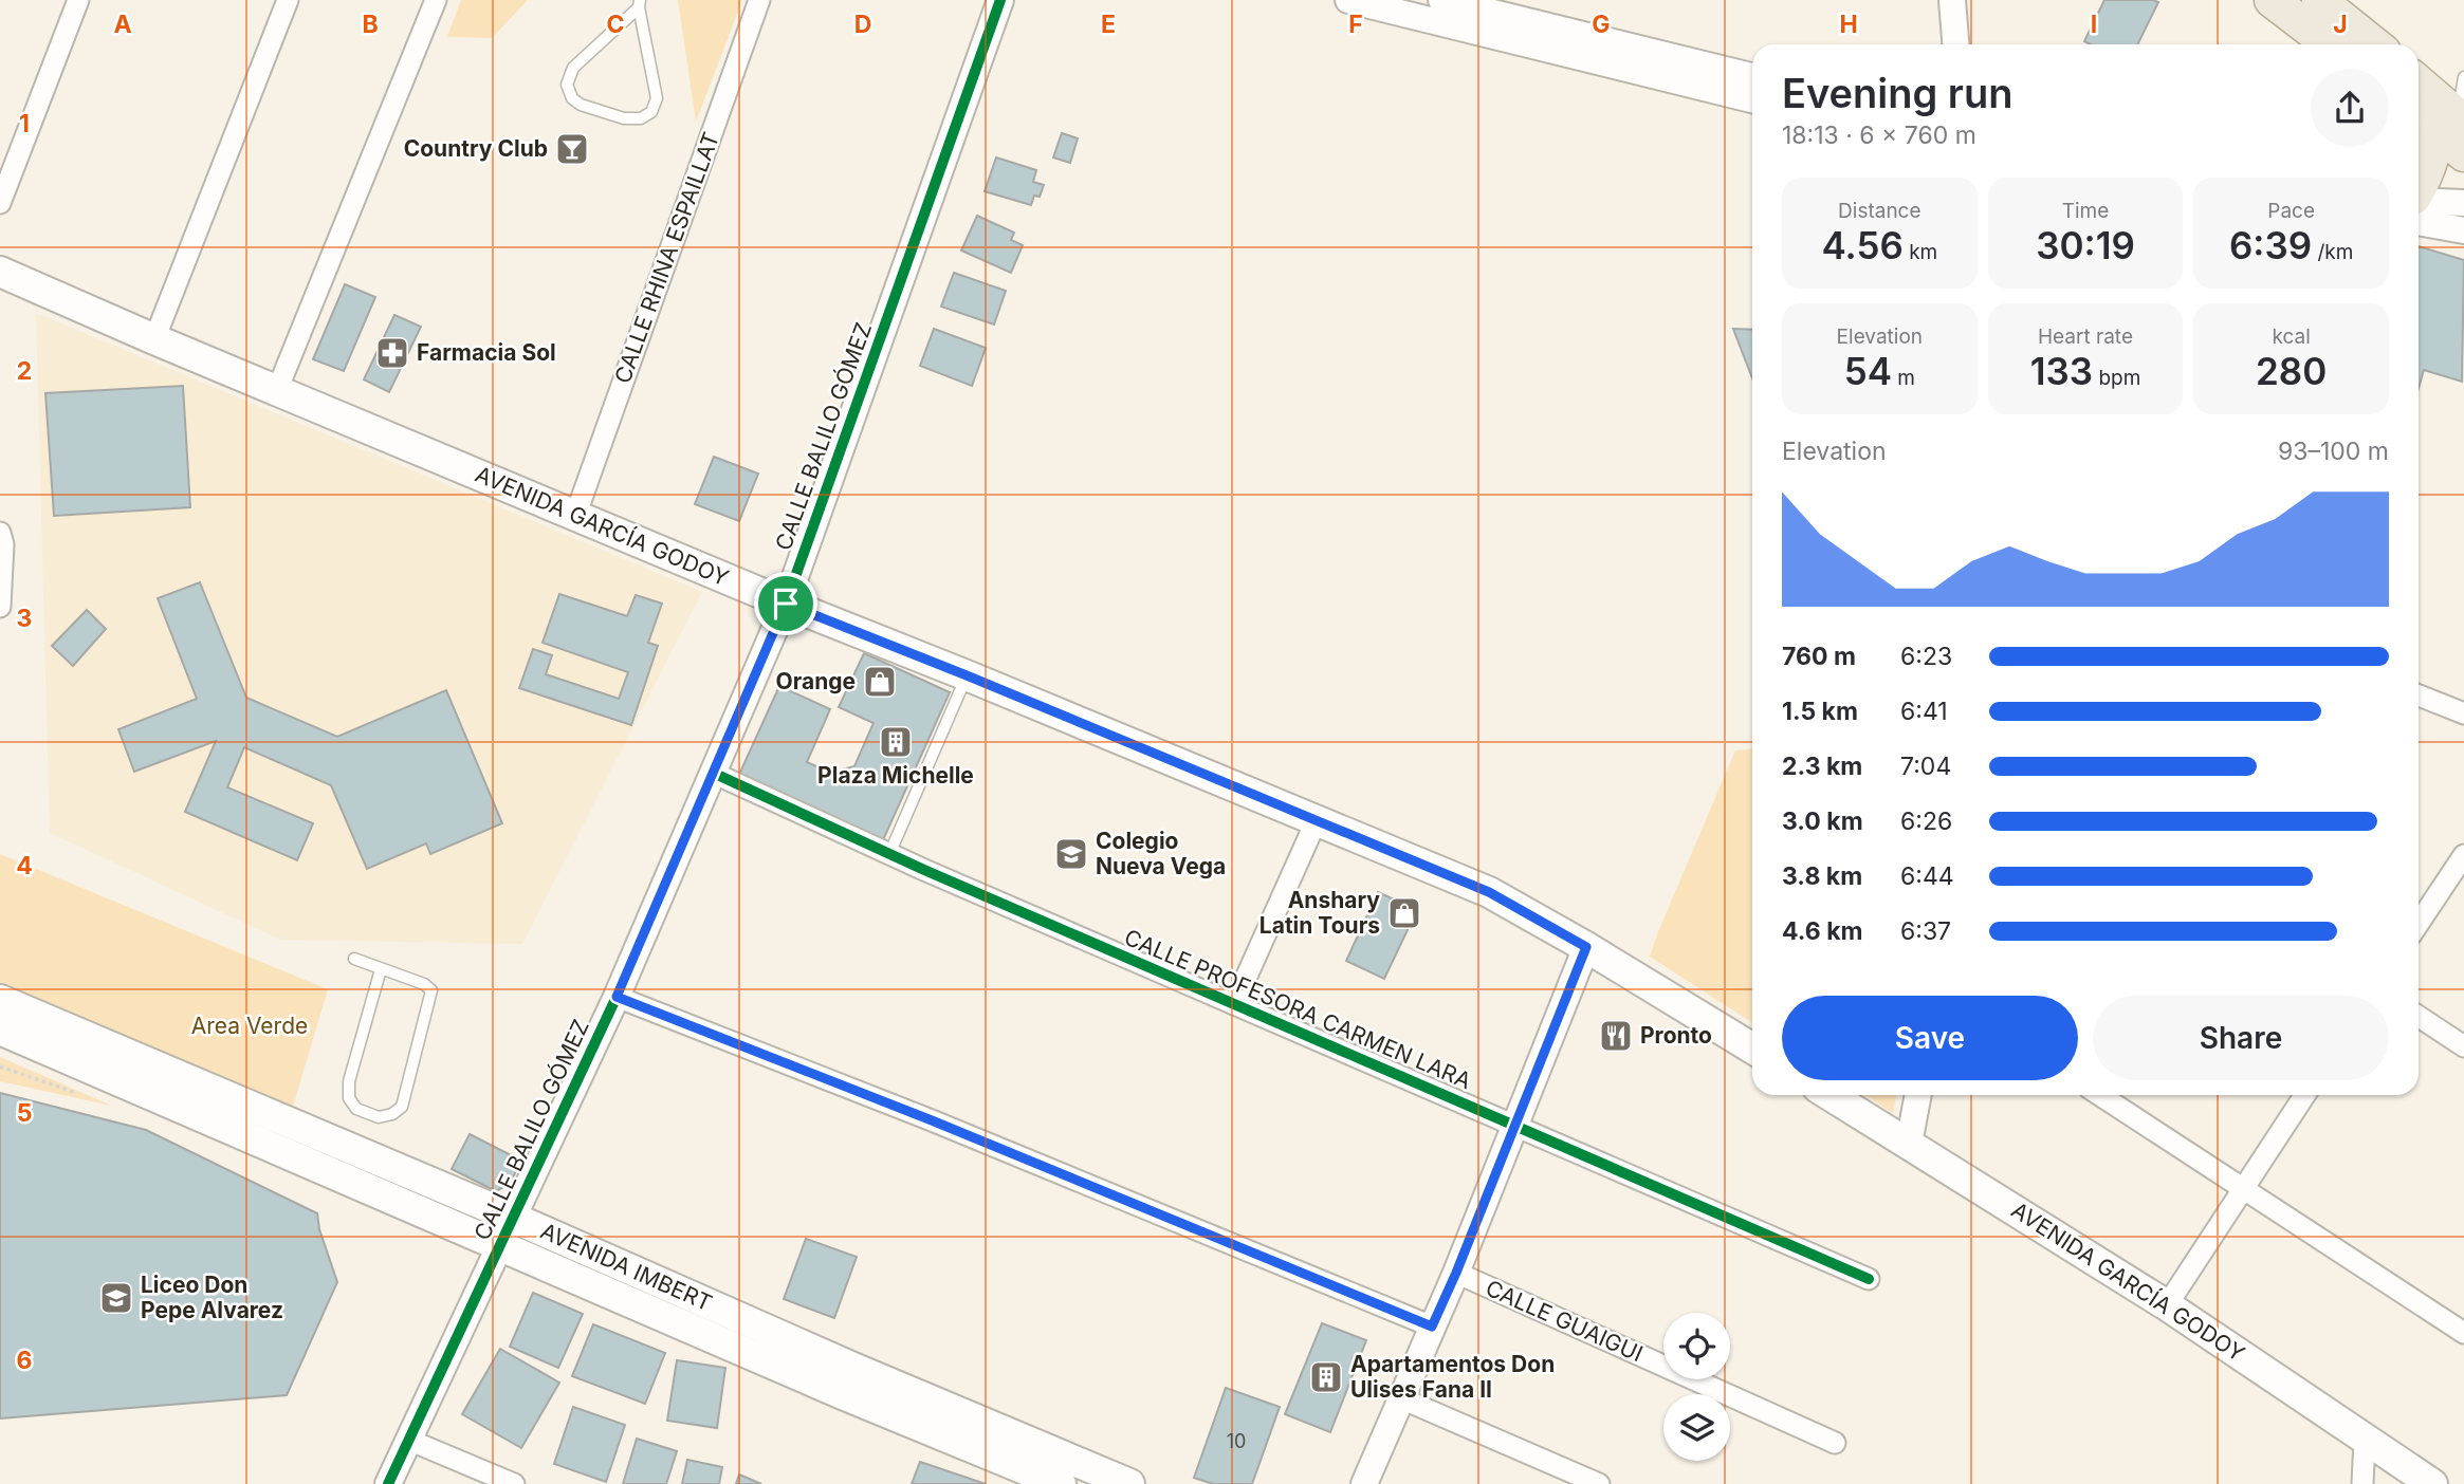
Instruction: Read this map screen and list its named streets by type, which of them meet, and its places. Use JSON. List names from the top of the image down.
{
  "streets": {
    "main road": ["AVENIDA GARCÍA GODOY", "AVENIDA IMBERT"],
    "street": [
      "CALLE RHINA ESPAILLAT",
      "CALLE BALILO GÓMEZ",
      "CALLE PROFESORA CARMEN LARA",
      "CALLE GUAIGUI"
    ]
  },
  "crossings": [
    ["CALLE RHINA ESPAILLAT", "AVENIDA GARCÍA GODOY"],
    ["CALLE BALILO GÓMEZ", "AVENIDA GARCÍA GODOY"],
    ["CALLE BALILO GÓMEZ", "CALLE PROFESORA CARMEN LARA"],
    ["CALLE BALILO GÓMEZ", "AVENIDA IMBERT"]
  ],
  "parks": ["Area Verde"],
  "places": {
    "bar": ["Country Club"],
    "pharmacy": ["Farmacia Sol"],
    "shop": ["Orange", "Anshary Latin Tours"],
    "building": ["Plaza Michelle", "Apartamentos Don Ulises Fana II"],
    "school or university": ["Colegio Nueva Vega", "Liceo Don Pepe Alvarez"],
    "restaurant": ["Pronto"]
  },
  "house_numbers": ["10"],
  "page": {
    "heading": ["Evening run", "18:13 · 6 × 760 m"],
    "stats": [
      ["Distance", "4.56 km"],
      ["Time", "30:19"],
      ["Pace", "6:39 /km"],
      ["Elevation", "54 m"],
      ["Heart rate", "133 bpm"],
      ["kcal", "280"]
    ],
    "chart": ["Elevation", "93–100 m"],
    "list": [
      {
        "name": "760 m",
        "note": "6:23"
      },
      {
        "name": "1.5 km",
        "note": "6:41"
      },
      {
        "name": "2.3 km",
        "note": "7:04"
      },
      {
        "name": "3.0 km",
        "note": "6:26"
      },
      {
        "name": "3.8 km",
        "note": "6:44"
      },
      {
        "name": "4.6 km",
        "note": "6:37"
      }
    ],
    "buttons": ["Save", "Share"]
  },
  "grid": {
    "columns": [
      "A",
      "B",
      "C",
      "D",
      "E",
      "F",
      "G",
      "H",
      "I",
      "J"
    ],
    "rows": [
      "1",
      "2",
      "3",
      "4",
      "5",
      "6"
    ]
  }
}
